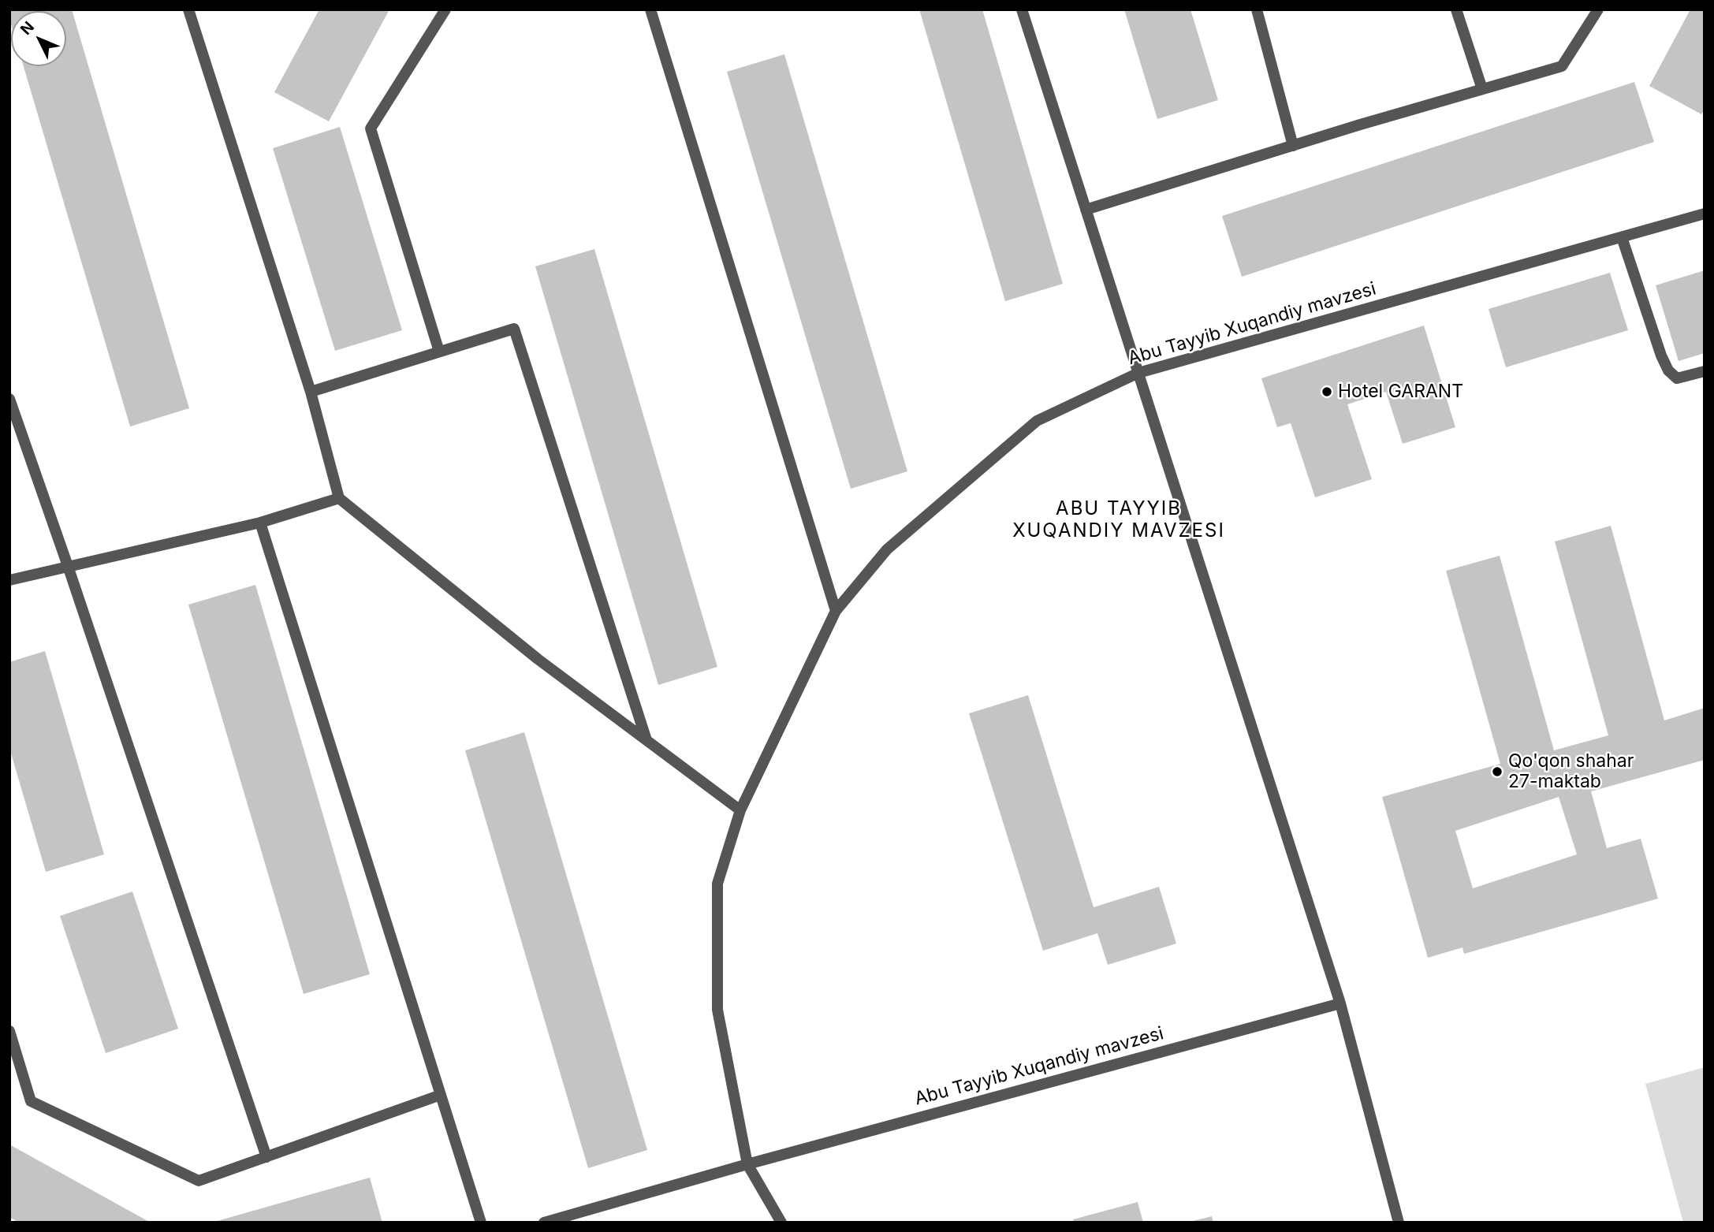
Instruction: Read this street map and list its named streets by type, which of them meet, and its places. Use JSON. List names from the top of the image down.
{
  "streets": {
    "lane": ["Abu Tayyib Xuqandiy mavzesi"]
  },
  "districts": ["ABU TAYYIB XUQANDIY MAVZESI"],
  "places": ["Hotel GARANT", "Qo'qon shahar 27-maktab"],
  "north": "top left"
}
